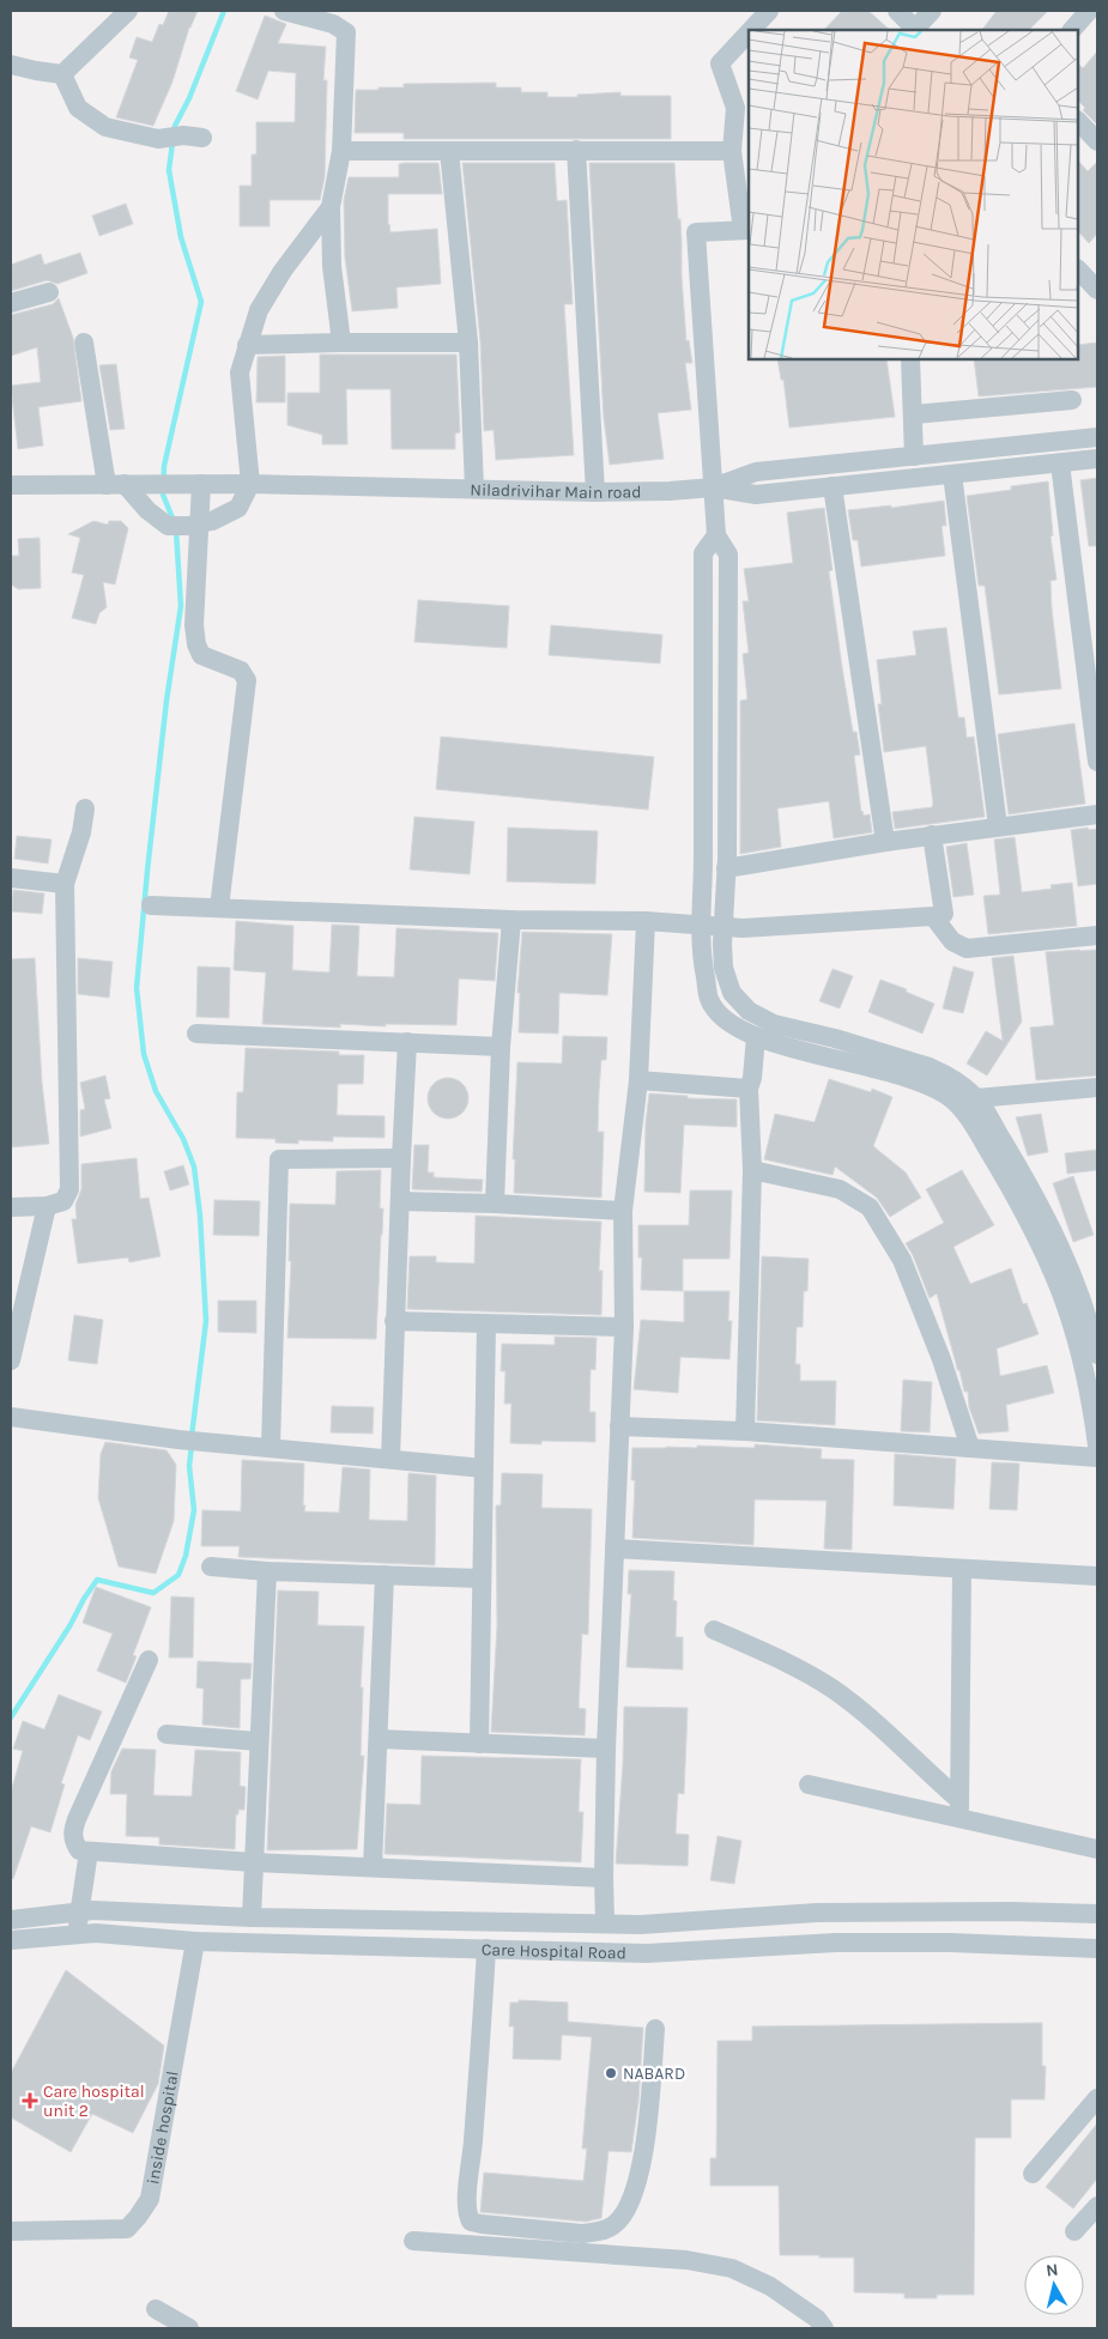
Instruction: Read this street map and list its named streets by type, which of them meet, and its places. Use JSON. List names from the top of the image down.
{
  "streets": {
    "street": ["Niladrivihar Main road", "Care Hospital Road", "inside hospital"]
  },
  "crossings": [
    ["Care Hospital Road", "inside hospital"]
  ],
  "places": {
    "other": ["NABARD"],
    "health": ["Care hospital unit 2"]
  },
  "north": "top"
}
